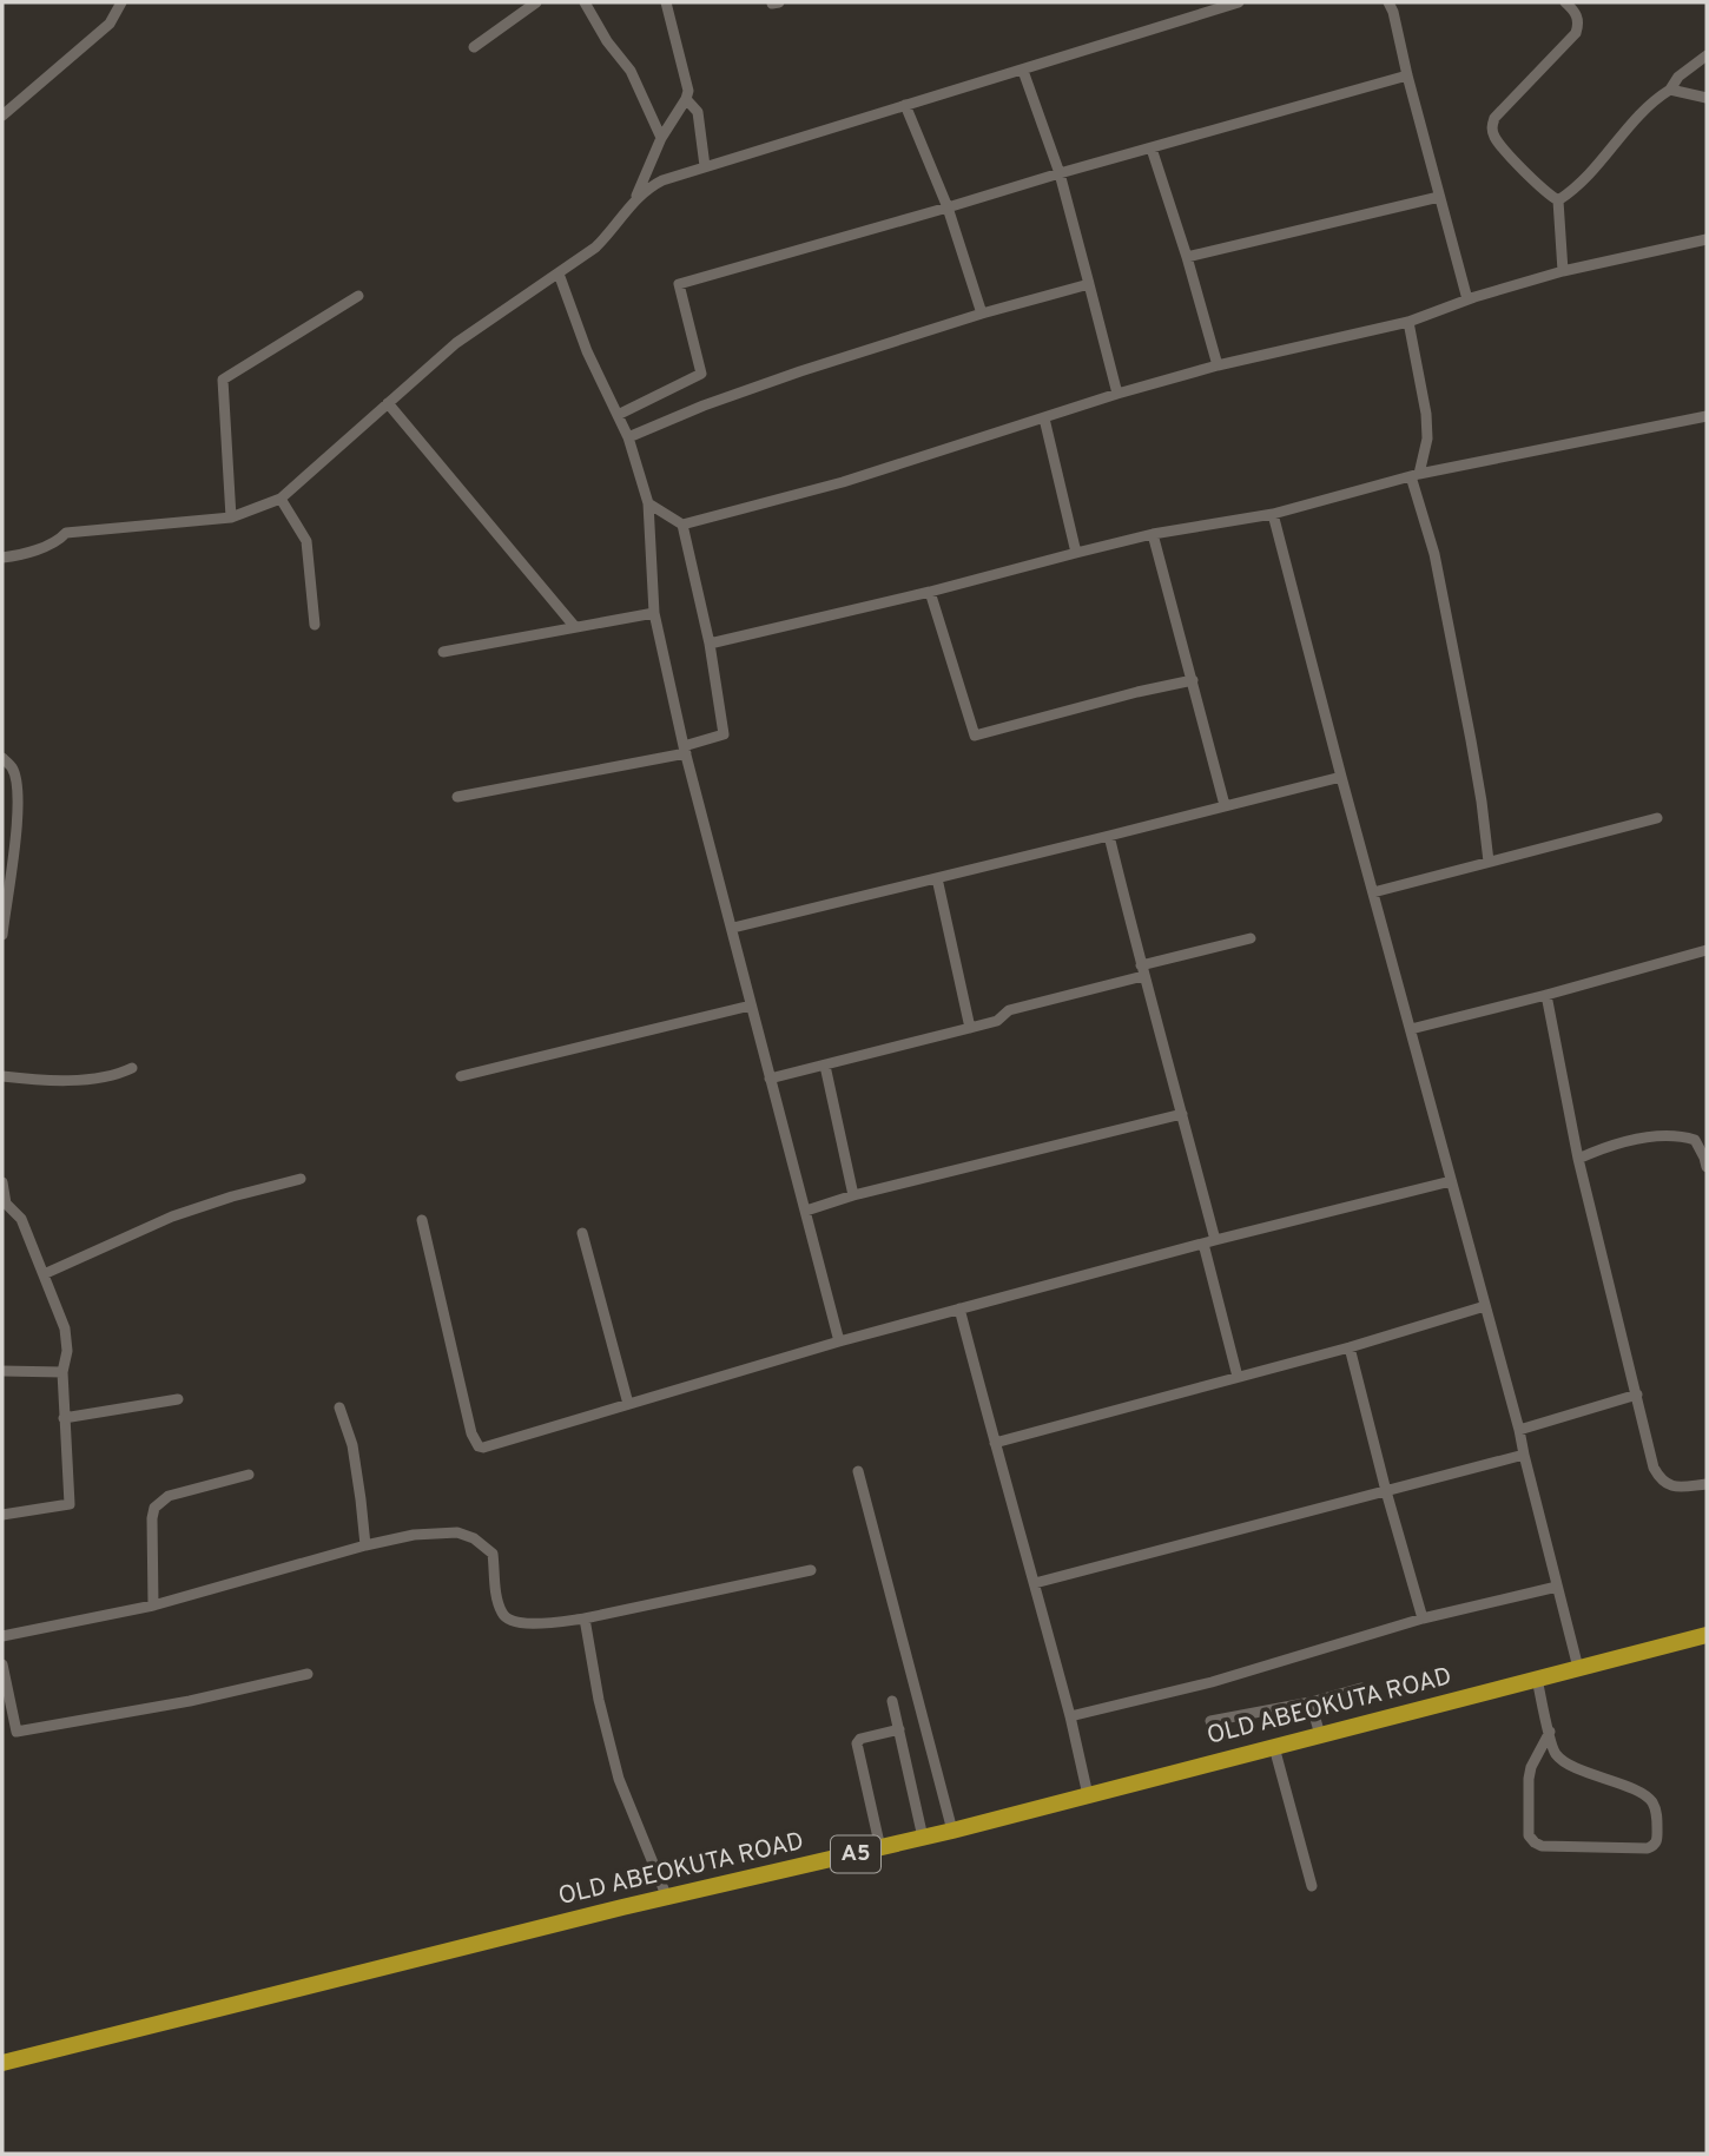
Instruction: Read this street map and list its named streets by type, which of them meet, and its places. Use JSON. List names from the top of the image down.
{
  "streets": {
    "highway": ["OLD ABEOKUTA ROAD", "A5"]
  }
}
